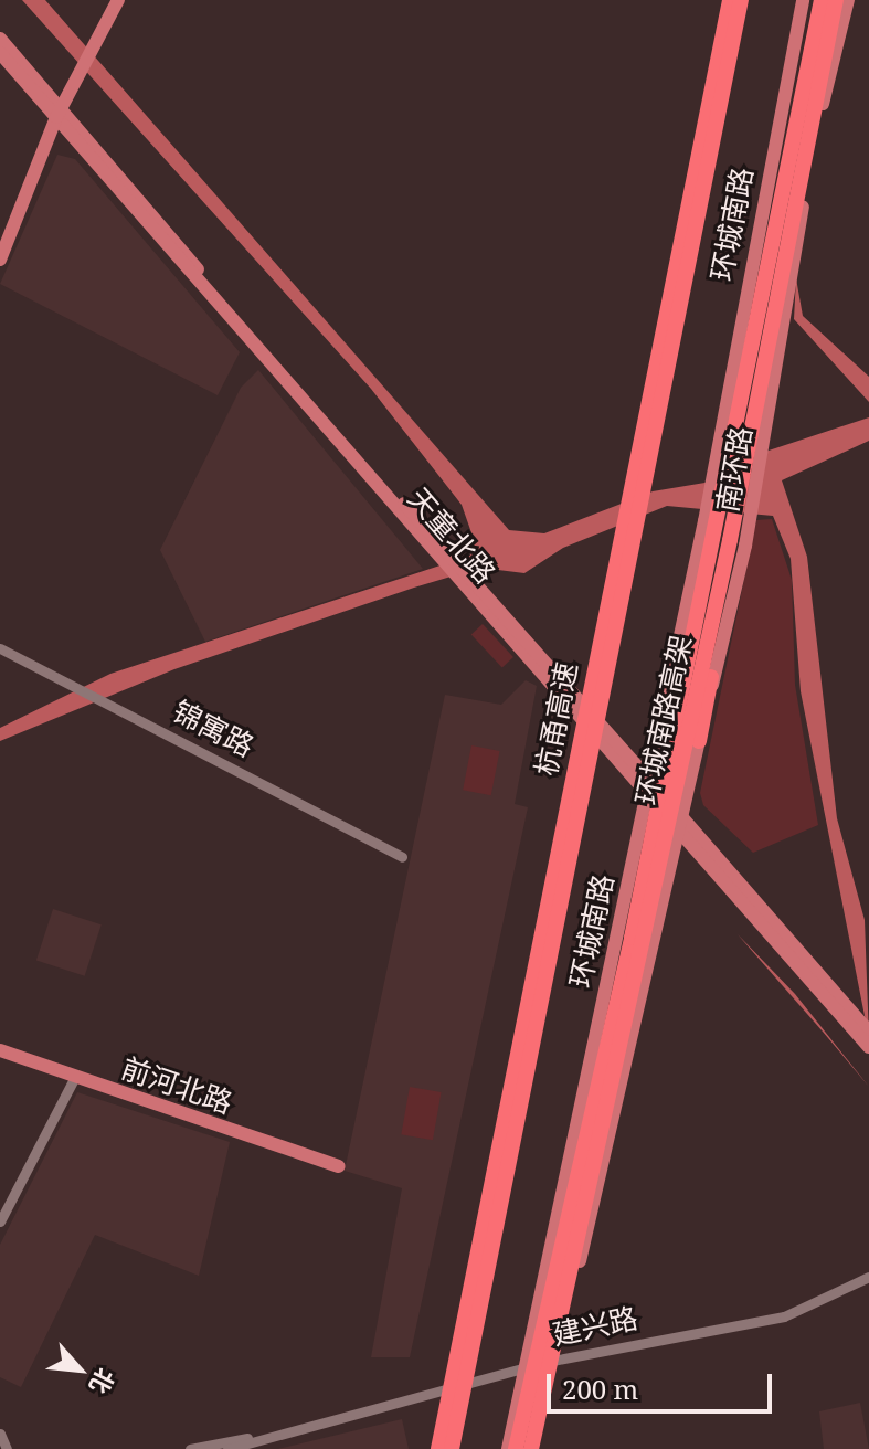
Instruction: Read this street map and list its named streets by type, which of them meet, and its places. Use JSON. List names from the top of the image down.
{
  "streets": {
    "highway": ["杭甬高速", "环城南路高架"],
    "main road": [
      "环城南路",
      "南环路",
      "天童北路",
      "前河北路"
    ],
    "street": ["锦寓路", "建兴路"]
  },
  "crossings": [
    ["环城南路", "南环路"]
  ],
  "scale_bar": "200 m",
  "north": "bottom right"
}
